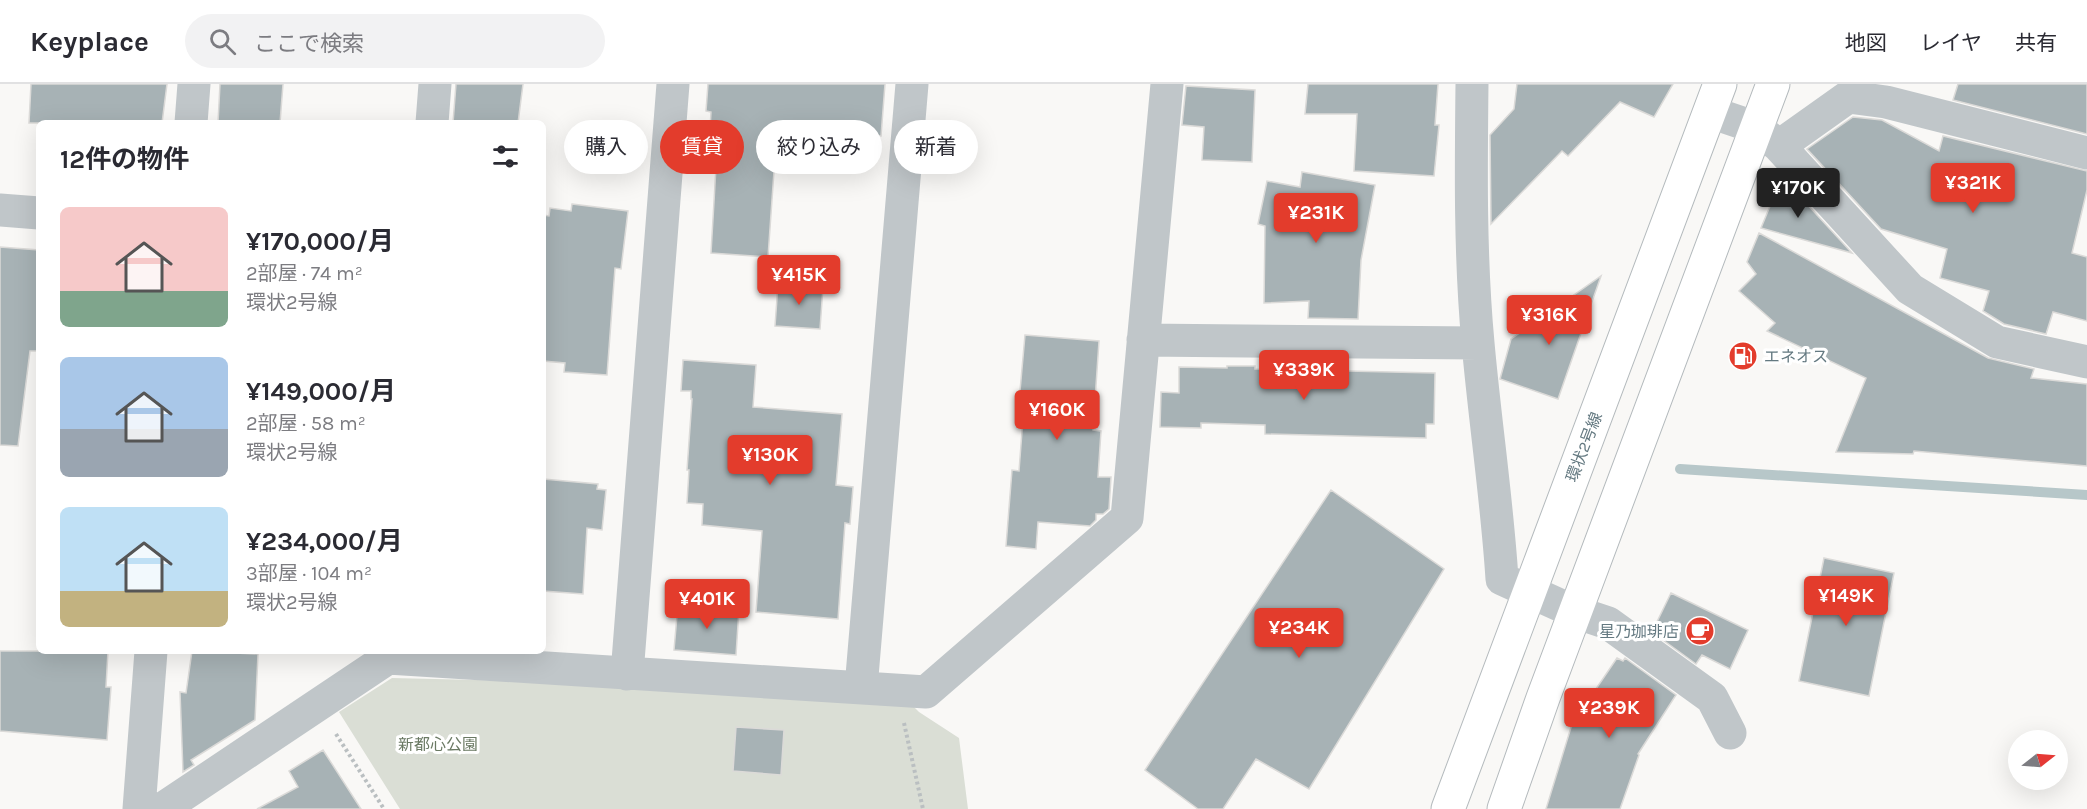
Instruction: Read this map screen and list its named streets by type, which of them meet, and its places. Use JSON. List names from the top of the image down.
{
  "streets": {
    "main road": ["環状2号線"]
  },
  "parks": ["新都心公園"],
  "places": {
    "fuel station": ["エネオス"],
    "cafe": ["星乃珈琲店"]
  },
  "north": "right",
  "page": {
    "header": "Keyplace",
    "search": "ここで検索",
    "nav": ["地図", "レイヤ", "共有"],
    "chip": [
      "購入",
      "賃貸",
      "絞り込み",
      "新着"
    ],
    "heading": "12件の物件",
    "price": [
      "¥321K",
      "¥170K",
      "¥231K",
      "¥415K",
      "¥316K",
      "¥339K",
      "¥160K",
      "¥130K",
      "¥149K",
      "¥401K",
      "¥234K",
      "¥239K"
    ],
    "list": [
      {
        "name": "¥170,000/月",
        "note": "2部屋 · 74 m² · 環状2号線"
      },
      {
        "name": "¥149,000/月",
        "note": "2部屋 · 58 m² · 環状2号線"
      },
      {
        "name": "¥234,000/月",
        "note": "3部屋 · 104 m² · 環状2号線"
      }
    ]
  }
}
